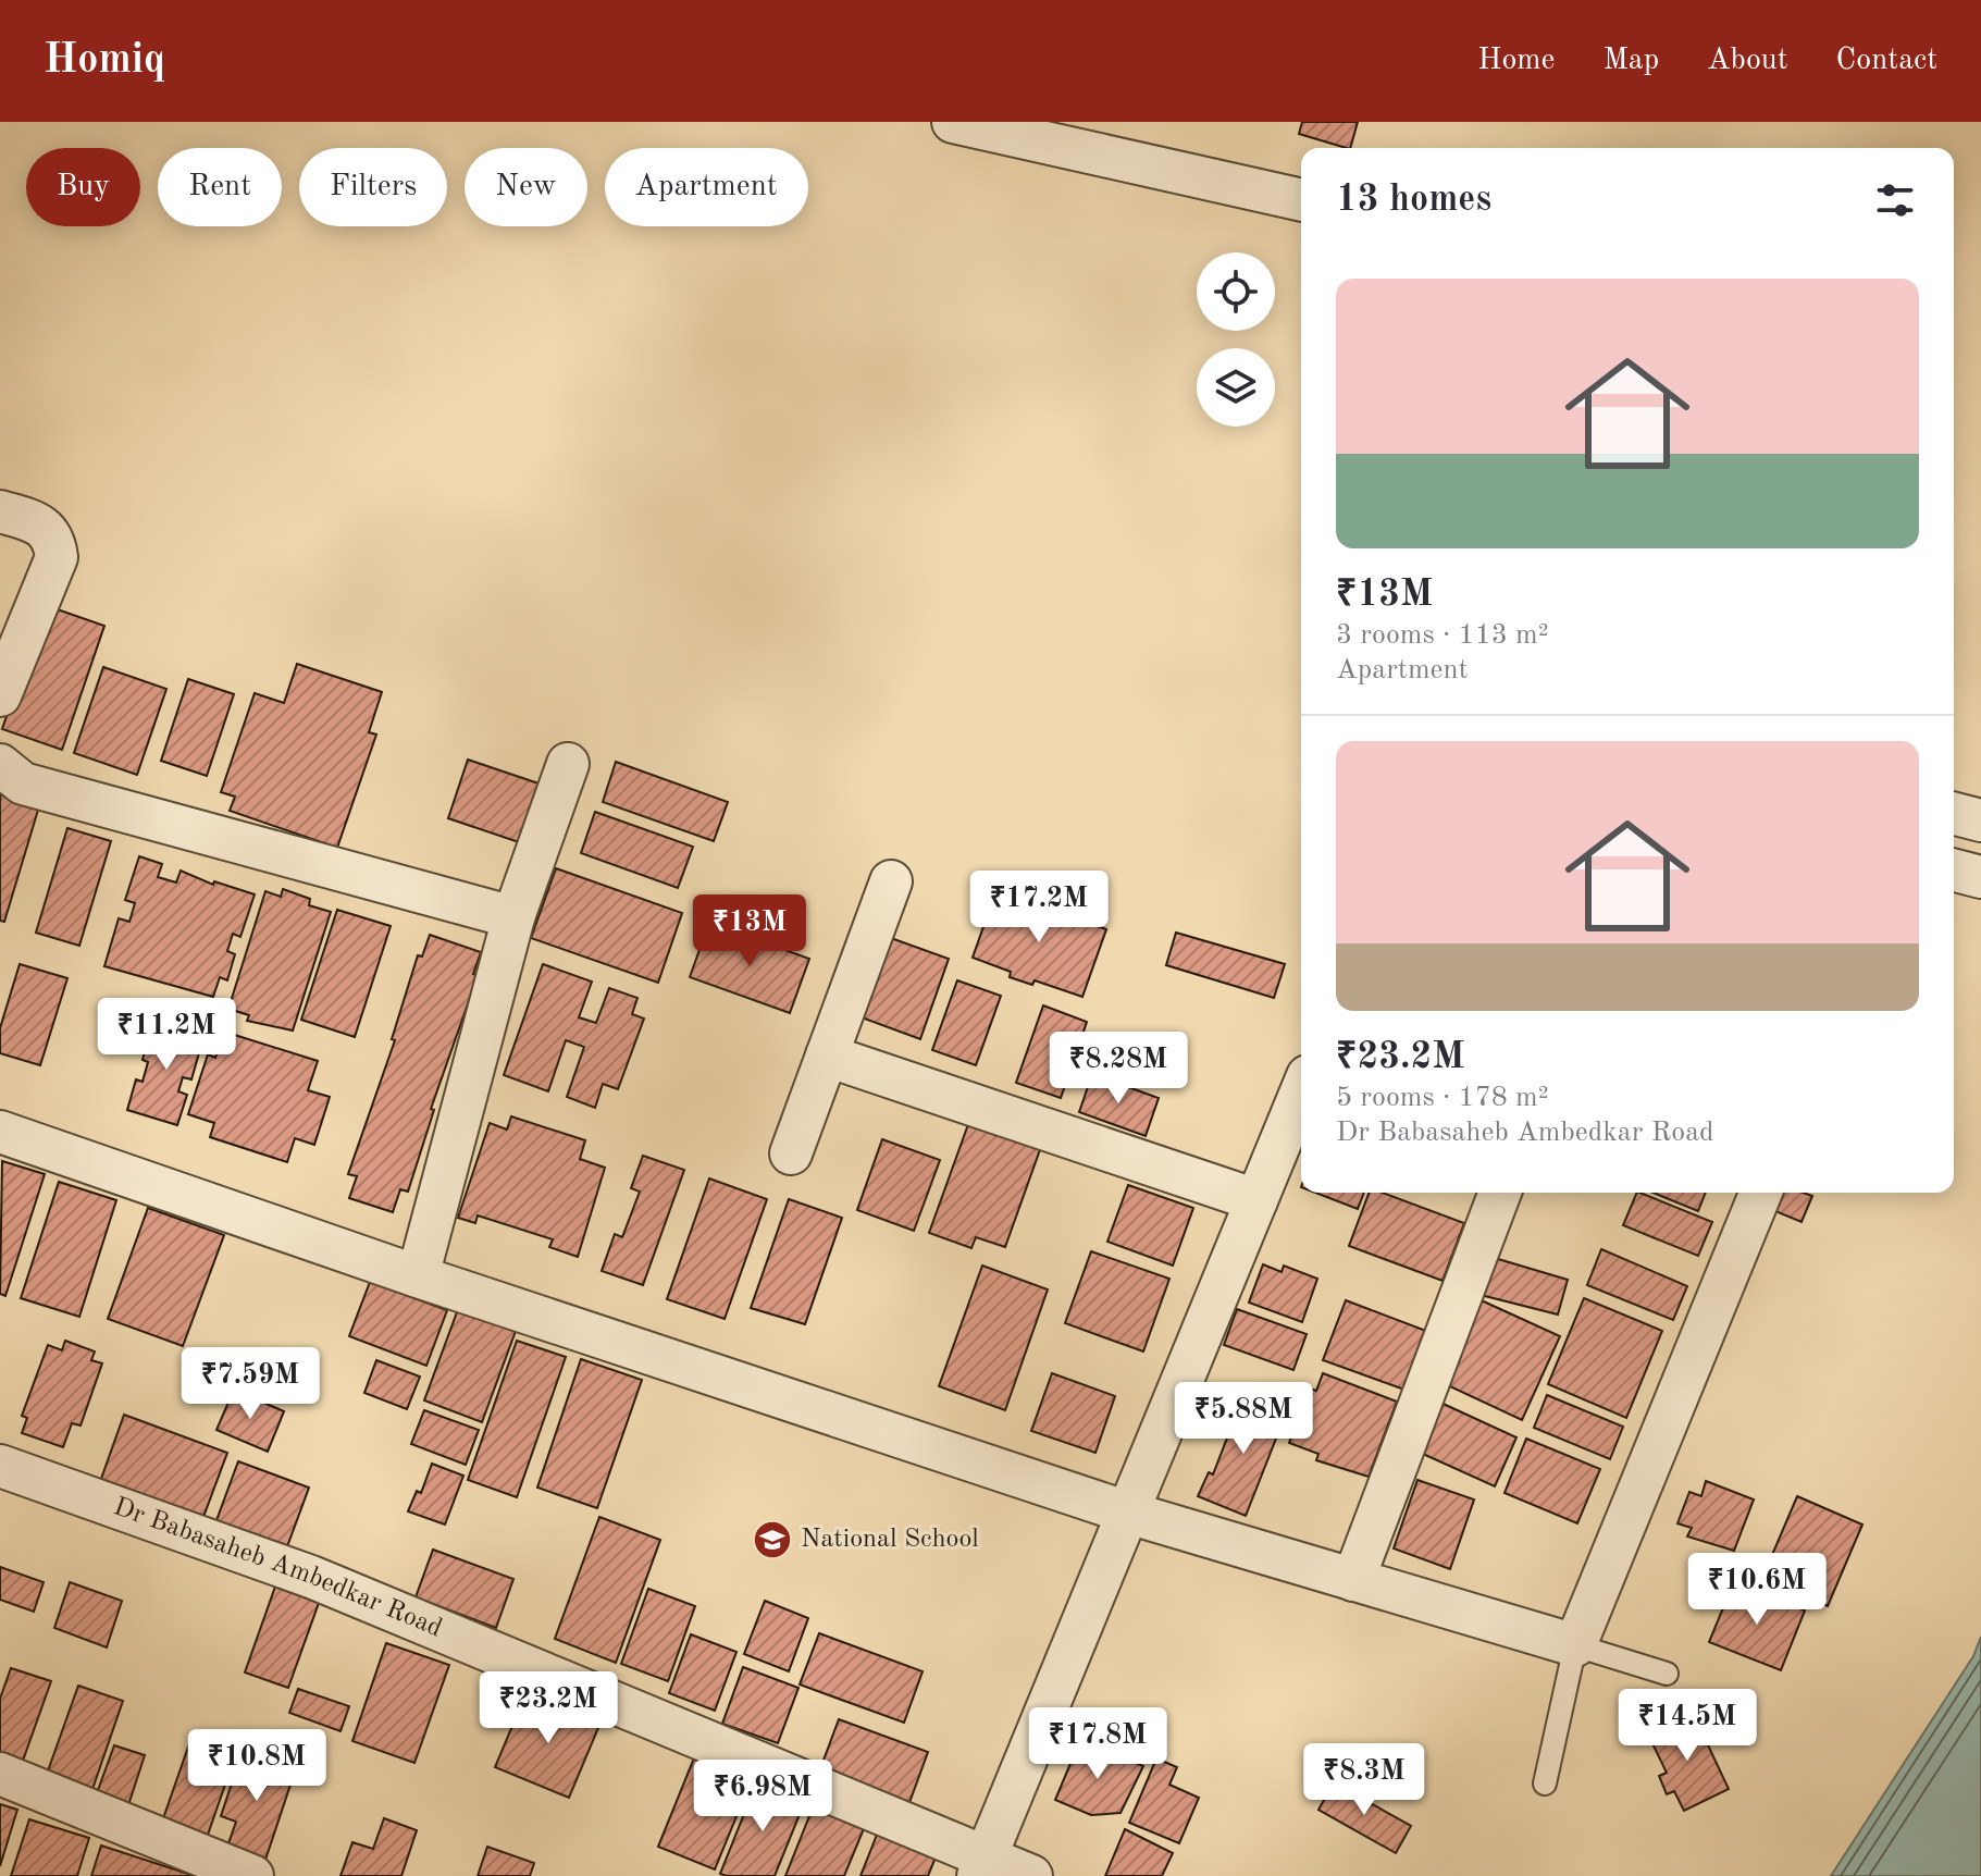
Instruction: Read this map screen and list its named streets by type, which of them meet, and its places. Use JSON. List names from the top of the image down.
{
  "streets": {
    "street": ["Dr Babasaheb Ambedkar Road"]
  },
  "places": {
    "school or university": ["National School"]
  },
  "page": {
    "header": "Homiq",
    "nav": [
      "Home",
      "Map",
      "About",
      "Contact"
    ],
    "chip": [
      "Buy",
      "Rent",
      "Filters",
      "New",
      "Apartment"
    ],
    "heading": "13 homes",
    "list": [
      {
        "name": "₹13M",
        "note": "3 rooms · 113 m² · Apartment"
      },
      {
        "name": "₹23.2M",
        "note": "5 rooms · 178 m² · Dr Babasaheb Ambedkar Road"
      }
    ],
    "price": [
      "₹17.2M",
      "₹13M",
      "₹11.2M",
      "₹8.28M",
      "₹7.59M",
      "₹5.88M",
      "₹10.6M",
      "₹23.2M",
      "₹14.5M",
      "₹17.8M",
      "₹10.8M",
      "₹8.3M",
      "₹6.98M"
    ]
  }
}
